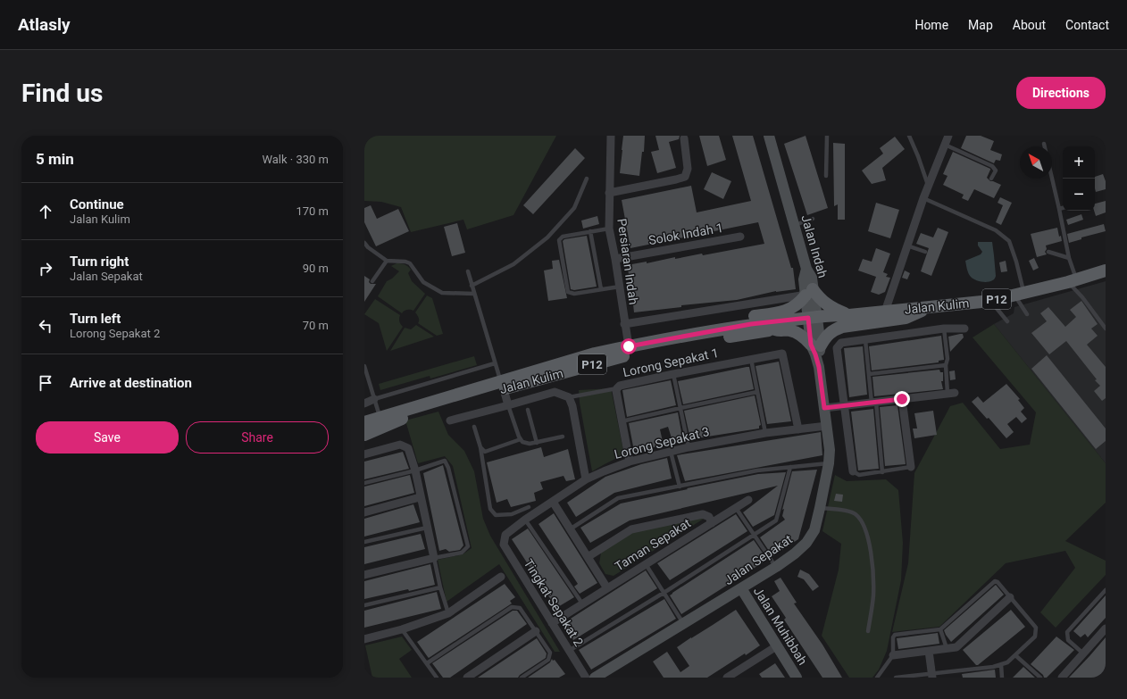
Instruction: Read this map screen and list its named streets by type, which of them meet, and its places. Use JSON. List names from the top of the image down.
{
  "streets": {
    "main road": ["P12", "Jalan Kulim"],
    "street": [
      "Solok Indah 1",
      "Jalan Indah",
      "Persiaran Indah",
      "Lorong Sepakat 1",
      "Lorong Sepakat 3",
      "Taman Sepakat",
      "Jalan Sepakat",
      "Tingkat Sepakat 2",
      "Jalan Muhibbah"
    ]
  },
  "crossings": [
    ["Solok Indah 1", "Persiaran Indah"],
    ["Jalan Indah", "Jalan Kulim"],
    ["Jalan Indah", "Jalan Sepakat"],
    ["Persiaran Indah", "Jalan Kulim"],
    ["Jalan Kulim", "Jalan Sepakat"],
    ["Lorong Sepakat 1", "Lorong Sepakat 3"],
    ["Lorong Sepakat 3", "Taman Sepakat"],
    ["Lorong Sepakat 3", "Jalan Sepakat"],
    ["Lorong Sepakat 3", "Tingkat Sepakat 2"],
    ["Taman Sepakat", "Tingkat Sepakat 2"],
    ["Jalan Sepakat", "Jalan Muhibbah"]
  ],
  "north": "top left",
  "page": {
    "header": "Atlasly",
    "nav": [
      "Home",
      "Map",
      "About",
      "Contact"
    ],
    "buttons": [
      "Directions",
      ["Save", "Share"]
    ],
    "title": "Find us",
    "heading": ["5 min", "Walk · 330 m"],
    "map_buttons": ["+", "−"],
    "list": [
      ["Continue", "Jalan Kulim", "170 m"],
      ["Turn right", "Jalan Sepakat", "90 m"],
      ["Turn left", "Lorong Sepakat 2", "70 m"],
      "Arrive at destination"
    ]
  }
}
